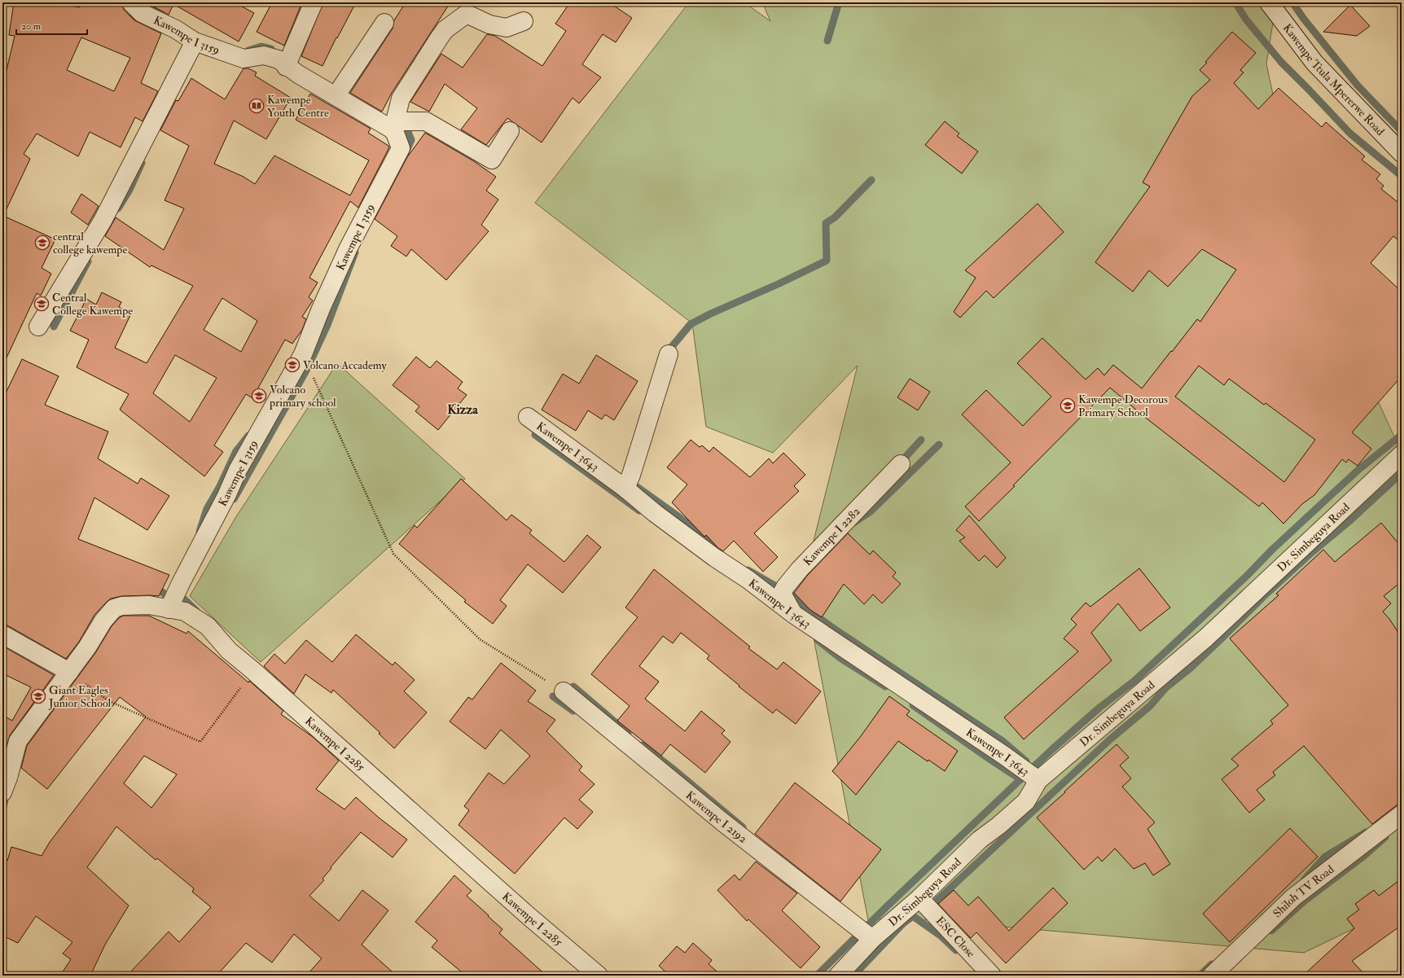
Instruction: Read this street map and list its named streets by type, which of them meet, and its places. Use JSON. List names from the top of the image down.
{
  "streets": {
    "street": [
      "Kawempe I 3159",
      "Kawempe Ttula Mpererwe Road",
      "Kawempe I 3643",
      "Kawempe I 2282",
      "Dr. Simbeguya Road",
      "Kawempe I 2285",
      "Kawempe I 2192",
      "Shiloh TV Road",
      "ESC Close"
    ]
  },
  "crossings": [
    ["Kawempe I 3159", "Kawempe I 2285"],
    ["Kawempe I 3643", "Kawempe I 2282"],
    ["Kawempe I 3643", "Dr. Simbeguya Road"],
    ["Dr. Simbeguya Road", "Kawempe I 2192"],
    ["Dr. Simbeguya Road", "ESC Close"]
  ],
  "districts": ["Kizza"],
  "places": {
    "library": ["Kawempe Youth Centre"],
    "school or university": [
      "central college kawempe",
      "Central College Kawempe",
      "Volcano Accademy",
      "Volcano primary school",
      "Kawempe Decorous Primary School",
      "Giant Eagles Junior School"
    ]
  },
  "scale_bar": "20 m"
}
